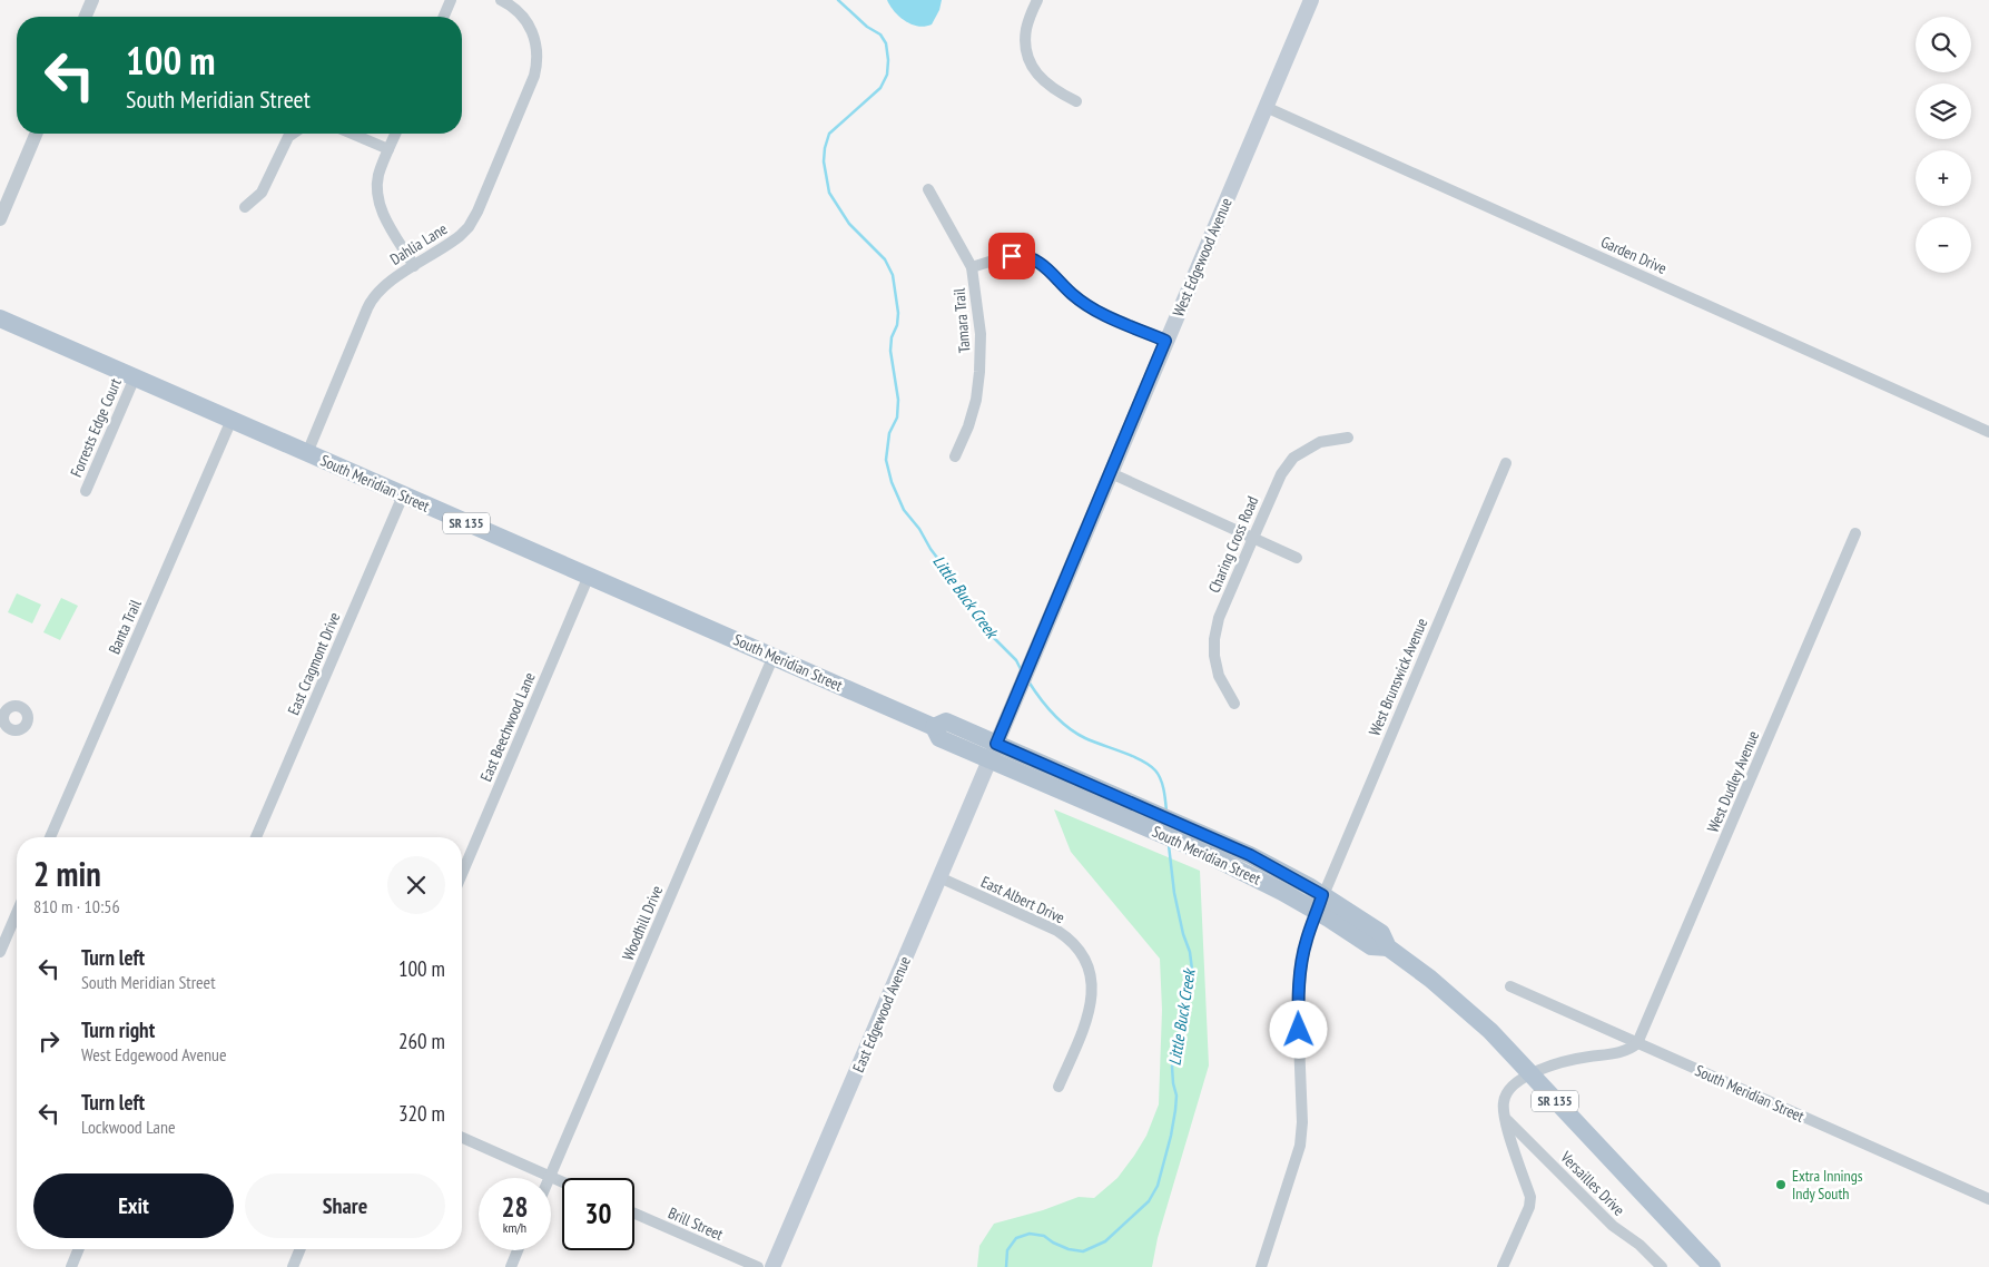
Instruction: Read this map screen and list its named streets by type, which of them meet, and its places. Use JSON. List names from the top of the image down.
{
  "streets": {
    "main road": [
      "West Edgewood Avenue",
      "South Meridian Street",
      "SR 135",
      "East Edgewood Avenue"
    ],
    "street": [
      "Dahlia Lane",
      "Garden Drive",
      "Tamara Trail",
      "Forrests Edge Court",
      "Charing Cross Road",
      "Banta Trail",
      "East Cragmont Drive",
      "West Brunswick Avenue",
      "East Beechwood Lane",
      "West Dudley Avenue",
      "East Albert Drive",
      "Woodhill Drive",
      "Versailles Drive",
      "Brill Street"
    ]
  },
  "crossings": [
    ["Dahlia Lane", "South Meridian Street"],
    ["Garden Drive", "West Edgewood Avenue"],
    ["West Edgewood Avenue", "South Meridian Street"],
    ["West Edgewood Avenue", "East Edgewood Avenue"],
    ["Forrests Edge Court", "South Meridian Street"],
    ["South Meridian Street", "Banta Trail"],
    ["South Meridian Street", "East Cragmont Drive"],
    ["South Meridian Street", "West Brunswick Avenue"],
    ["South Meridian Street", "East Beechwood Lane"],
    ["South Meridian Street", "West Dudley Avenue"],
    ["South Meridian Street", "Woodhill Drive"],
    ["South Meridian Street", "East Edgewood Avenue"],
    ["East Albert Drive", "East Edgewood Avenue"]
  ],
  "water": ["Little Buck Creek"],
  "places": ["Extra Innings Indy South"],
  "page": {
    "map_buttons": ["+", "−"],
    "turn": ["100 m", "South Meridian Street"],
    "heading": ["2 min", "810 m · 10:56"],
    "list": [
      {
        "name": "Turn left",
        "note": "South Meridian Street",
        "value": "100 m"
      },
      {
        "name": "Turn right",
        "note": "West Edgewood Avenue",
        "value": "260 m"
      },
      {
        "name": "Turn left",
        "note": "Lockwood Lane",
        "value": "320 m"
      }
    ],
    "buttons": ["Exit", "Share"],
    "speed": "28 km/h",
    "limit": "30"
  }
}
